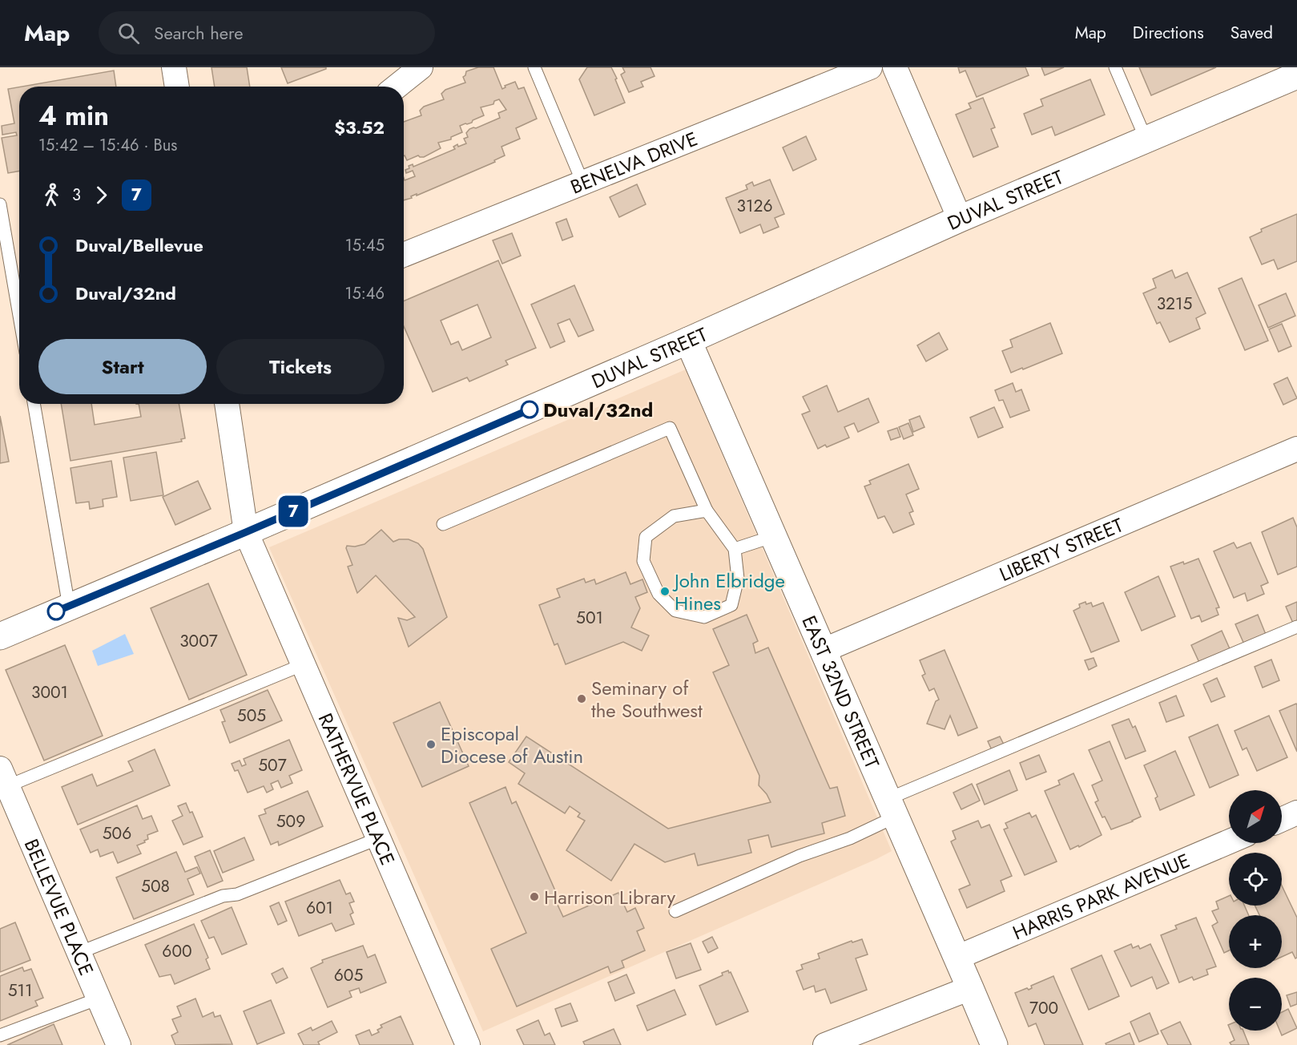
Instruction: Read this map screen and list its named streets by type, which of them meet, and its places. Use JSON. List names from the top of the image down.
{
  "streets": {
    "street": [
      "BENELVA DRIVE",
      "DUVAL STREET",
      "LIBERTY STREET",
      "EAST 32ND STREET",
      "RATHERVUE PLACE",
      "HARRIS PARK AVENUE",
      "BELLEVUE PLACE"
    ]
  },
  "crossings": [
    ["DUVAL STREET", "EAST 32ND STREET"],
    ["DUVAL STREET", "RATHERVUE PLACE"],
    ["LIBERTY STREET", "EAST 32ND STREET"],
    ["EAST 32ND STREET", "HARRIS PARK AVENUE"]
  ],
  "places": [
    "Duval/32nd",
    "John Elbridge Hines",
    "Seminary of the Southwest",
    "Episcopal Diocese of Austin",
    "Harrison Library"
  ],
  "lines": ["bus line 7"],
  "house_numbers": [
    "3126",
    "3215",
    "501",
    "3007",
    "3001",
    "505",
    "507",
    "509",
    "506",
    "508",
    "601",
    "600",
    "605",
    "511",
    "700"
  ],
  "north": "top right",
  "page": {
    "header": "Map",
    "search": "Search here",
    "nav": ["Map", "Directions", "Saved"],
    "on_map": "7",
    "heading": ["4 min", "15:42 – 15:46 · Bus", "$3.52"],
    "legs": ["3", "7"],
    "list": [
      {
        "name": "Duval/Bellevue",
        "value": "15:45"
      },
      {
        "name": "Duval/32nd",
        "value": "15:46"
      }
    ],
    "buttons": ["Start", "Tickets"],
    "map_buttons": ["+", "−"]
  }
}
